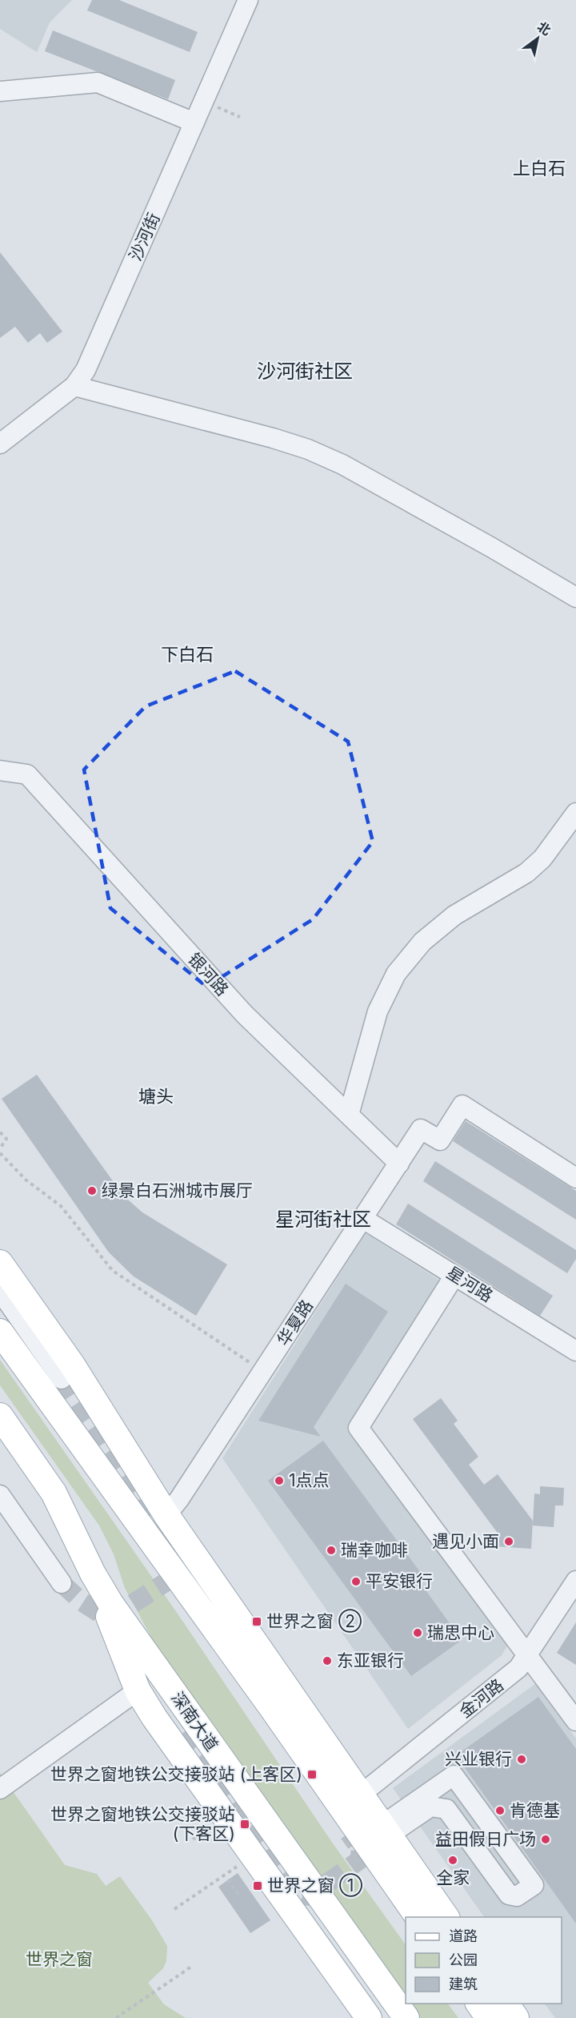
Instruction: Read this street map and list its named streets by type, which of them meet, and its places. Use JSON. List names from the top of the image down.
{
  "streets": {
    "main road": ["深南大道"],
    "street": [
      "沙河街",
      "银河路",
      "星河路",
      "华夏路",
      "金河路"
    ]
  },
  "crossings": [
    ["银河路", "华夏路"],
    ["星河路", "华夏路"]
  ],
  "districts": [
    "上白石",
    "沙河街社区",
    "下白石",
    "塘头",
    "星河街社区"
  ],
  "parks": ["世界之窗"],
  "places": {
    "other": [
      "绿景白石洲城市展厅",
      "1点点",
      "遇见小面",
      "瑞幸咖啡",
      "平安银行",
      "瑞思中心",
      "东亚银行",
      "兴业银行",
      "肯德基",
      "益田假日广场",
      "全家"
    ],
    "transit": [
      "世界之窗 ②",
      "世界之窗地铁公交接驳站 (上客区)",
      "世界之窗地铁公交接驳站 (下客区)",
      "世界之窗 ①"
    ]
  },
  "legend": ["道路", "公园", "建筑"],
  "north": "top right"
}
